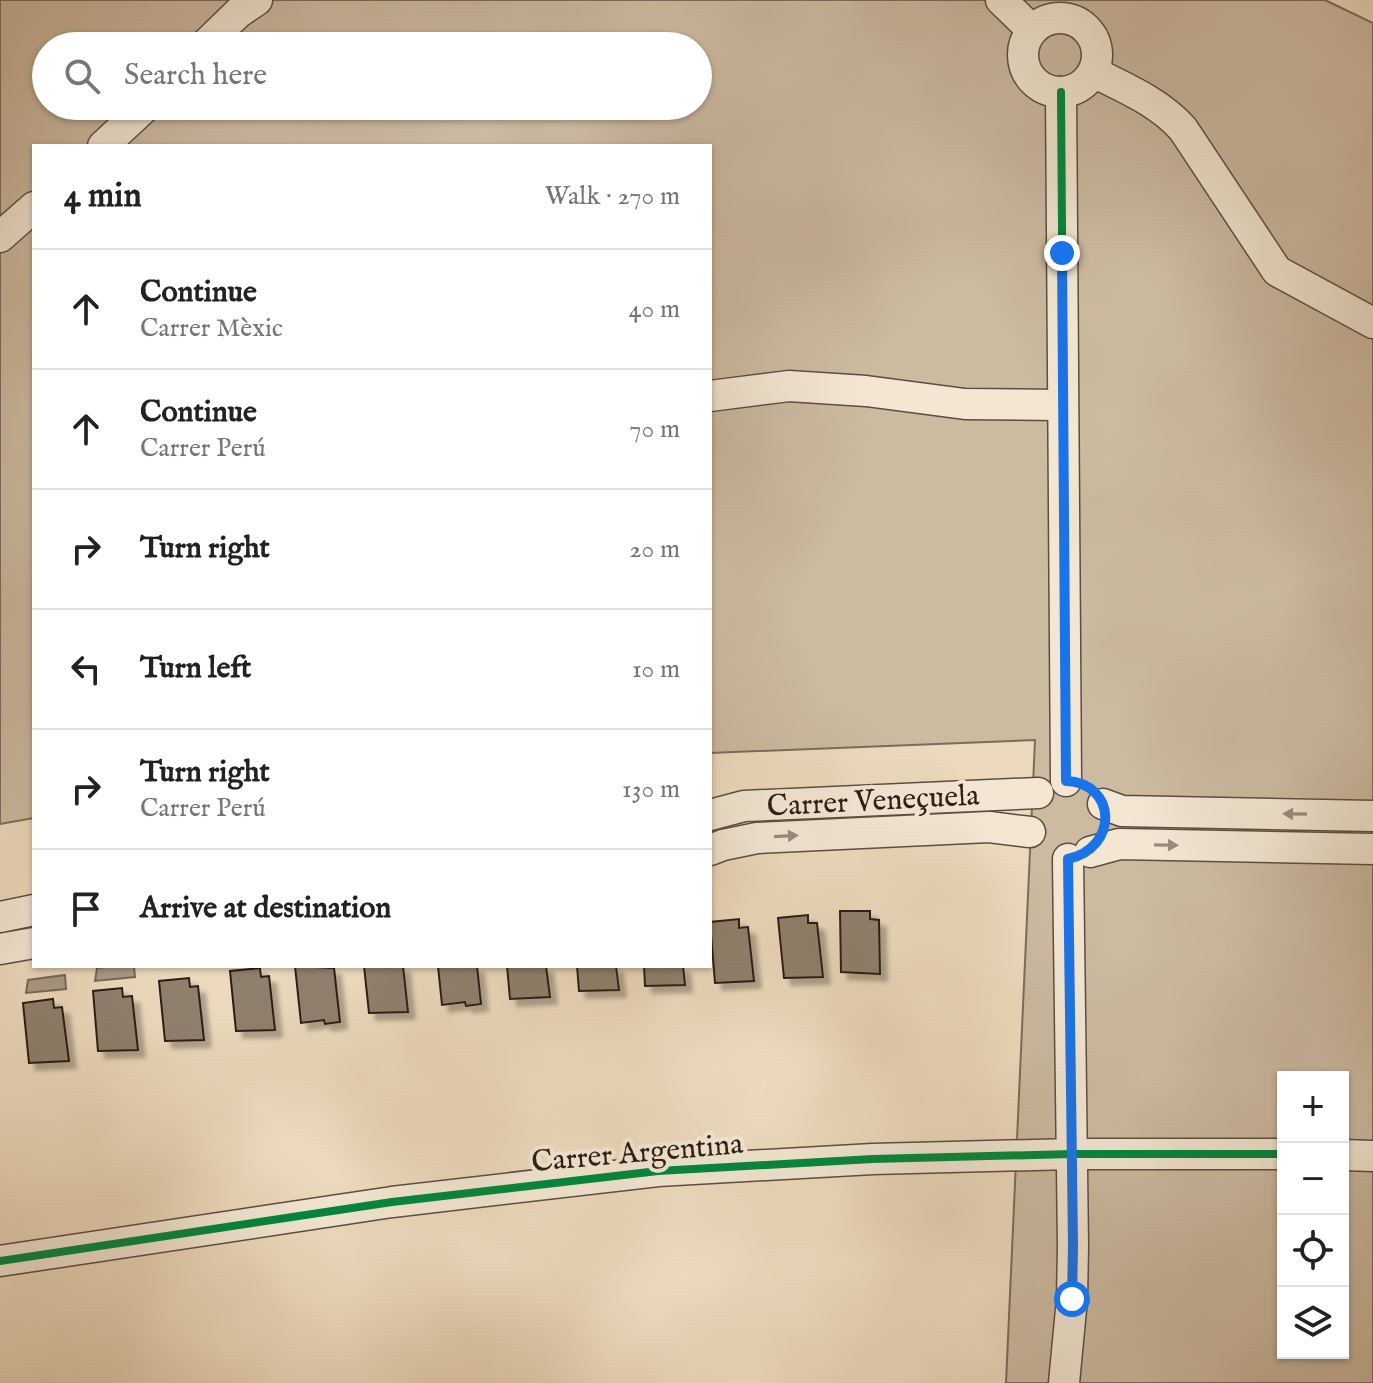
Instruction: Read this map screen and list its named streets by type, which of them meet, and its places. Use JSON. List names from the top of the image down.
{
  "streets": {
    "street": ["Carrer Veneçuela", "Carrer Argentina"]
  },
  "page": {
    "search": "Search here",
    "heading": ["4 min", "Walk · 270 m"],
    "list": [
      ["Continue", "Carrer Mèxic", "40 m"],
      ["Continue", "Carrer Perú", "70 m"],
      ["Turn right", "20 m"],
      ["Turn left", "10 m"],
      ["Turn right", "Carrer Perú", "130 m"],
      "Arrive at destination"
    ],
    "map_buttons": ["+", "−"]
  }
}
